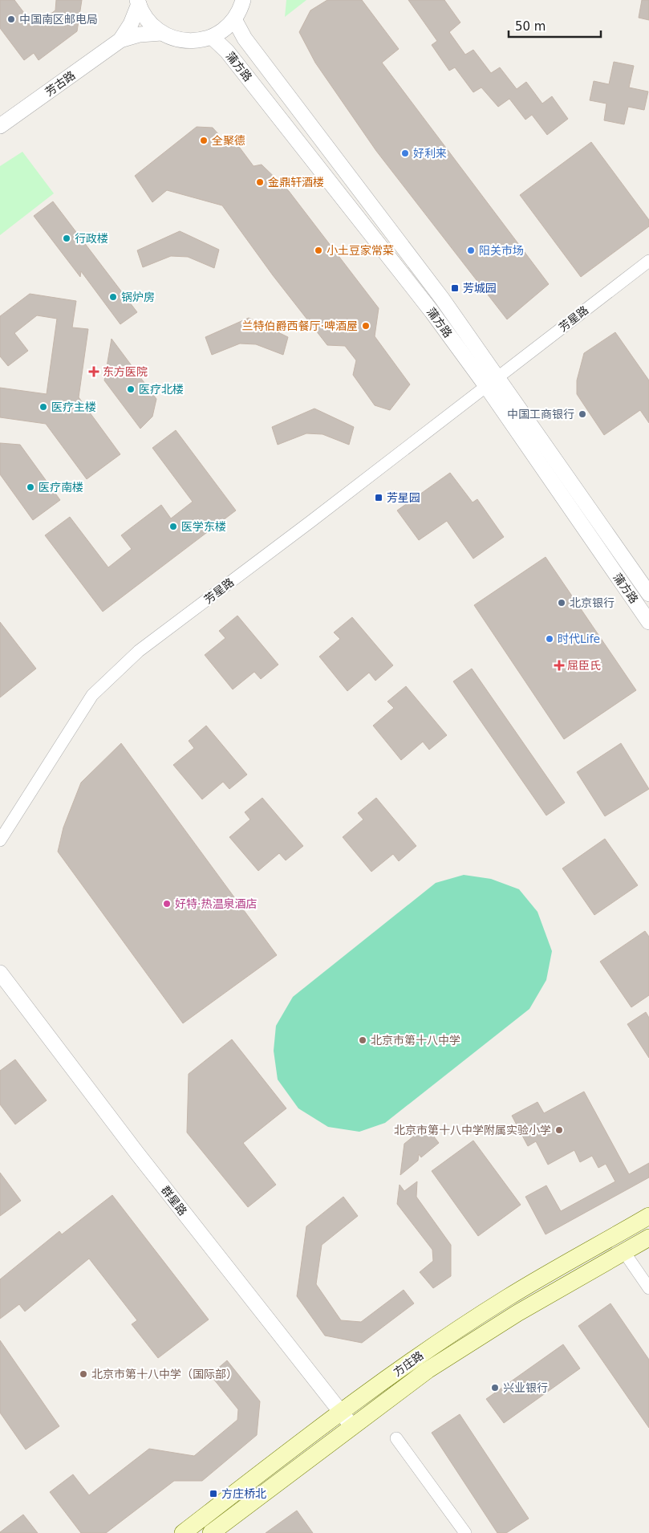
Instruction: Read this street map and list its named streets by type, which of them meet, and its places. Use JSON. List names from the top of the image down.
{
  "streets": {
    "main road": ["方庄路"],
    "street": [
      "蒲方路",
      "芳古路",
      "芳星路",
      "群星路"
    ]
  },
  "crossings": [
    ["蒲方路", "芳星路"],
    ["群星路", "方庄路"]
  ],
  "places": {
    "other": [
      "中国南区邮电局",
      "全聚德",
      "好利来",
      "金鼎轩酒楼",
      "行政楼",
      "小土豆家常菜",
      "阳关市场",
      "锅炉房",
      "兰特伯爵西餐厅·啤酒屋",
      "医疗北楼",
      "医疗主楼",
      "中国工商银行",
      "医疗南楼",
      "医学东楼",
      "北京银行",
      "时代Life",
      "好特·热温泉酒店",
      "北京市第十八中学",
      "北京市第十八中学附属实验小学",
      "北京市第十八中学（国际部）",
      "兴业银行"
    ],
    "transit": ["芳城园", "芳星园", "方庄桥北"],
    "health": ["东方医院", "屈臣氏"]
  },
  "scale_bar": "50 m"
}
